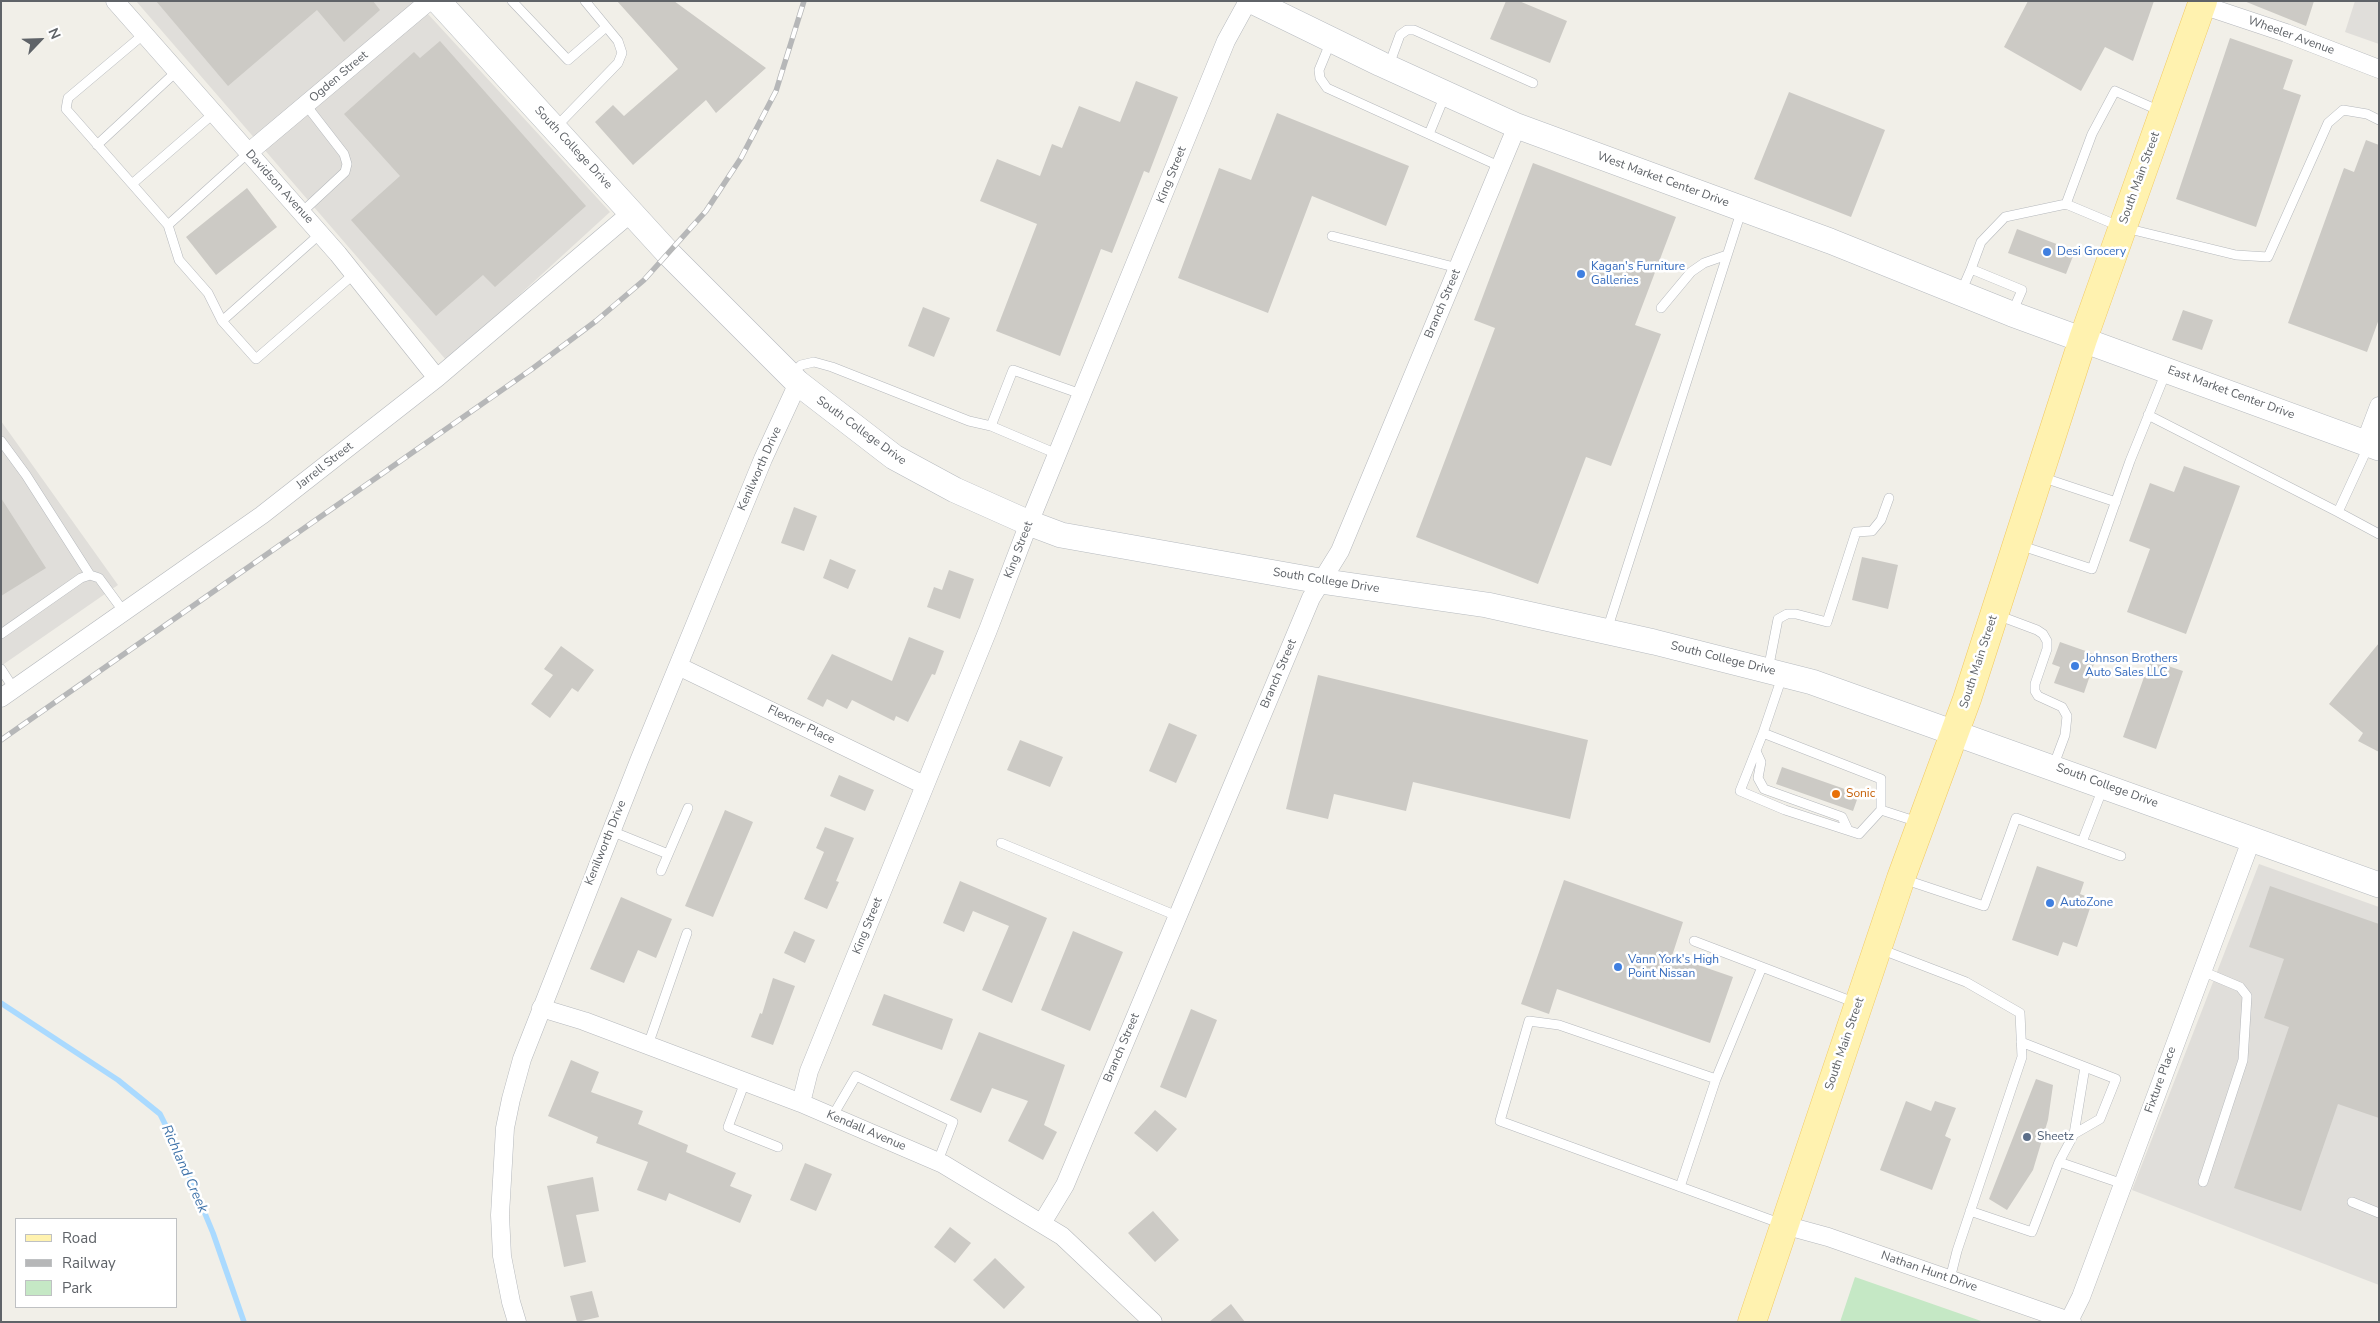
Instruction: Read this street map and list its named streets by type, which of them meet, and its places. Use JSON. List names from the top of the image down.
{
  "streets": {
    "main road": [
      "South College Drive",
      "South Main Street",
      "West Market Center Drive",
      "East Market Center Drive"
    ],
    "street": [
      "Wheeler Avenue",
      "Ogden Street",
      "King Street",
      "Davidson Avenue",
      "Branch Street",
      "Jarrell Street",
      "Kenilworth Drive",
      "Flexner Place",
      "Fixture Place",
      "Kendall Avenue",
      "Nathan Hunt Drive"
    ]
  },
  "crossings": [
    ["Wheeler Avenue", "South Main Street"],
    ["Ogden Street", "Davidson Avenue"],
    ["South College Drive", "King Street"],
    ["South College Drive", "South Main Street"],
    ["South College Drive", "Branch Street"],
    ["South College Drive", "Jarrell Street"],
    ["South College Drive", "Kenilworth Drive"],
    ["South College Drive", "Fixture Place"],
    ["King Street", "West Market Center Drive"],
    ["King Street", "Flexner Place"],
    ["King Street", "Kendall Avenue"],
    ["South Main Street", "West Market Center Drive"],
    ["South Main Street", "East Market Center Drive"],
    ["South Main Street", "Nathan Hunt Drive"],
    ["West Market Center Drive", "Branch Street"],
    ["West Market Center Drive", "East Market Center Drive"],
    ["Davidson Avenue", "Jarrell Street"],
    ["Branch Street", "Kendall Avenue"],
    ["Kenilworth Drive", "Flexner Place"],
    ["Kenilworth Drive", "Kendall Avenue"],
    ["Fixture Place", "Nathan Hunt Drive"]
  ],
  "water": ["Richland Creek"],
  "places": [
    "Desi Grocery",
    "Kagan's Furniture Galleries",
    "Johnson Brothers Auto Sales LLC",
    "Sonic",
    "AutoZone",
    "Vann York's High Point Nissan",
    "Sheetz"
  ],
  "legend": ["Road", "Railway", "Park"],
  "north": "top right"
}
